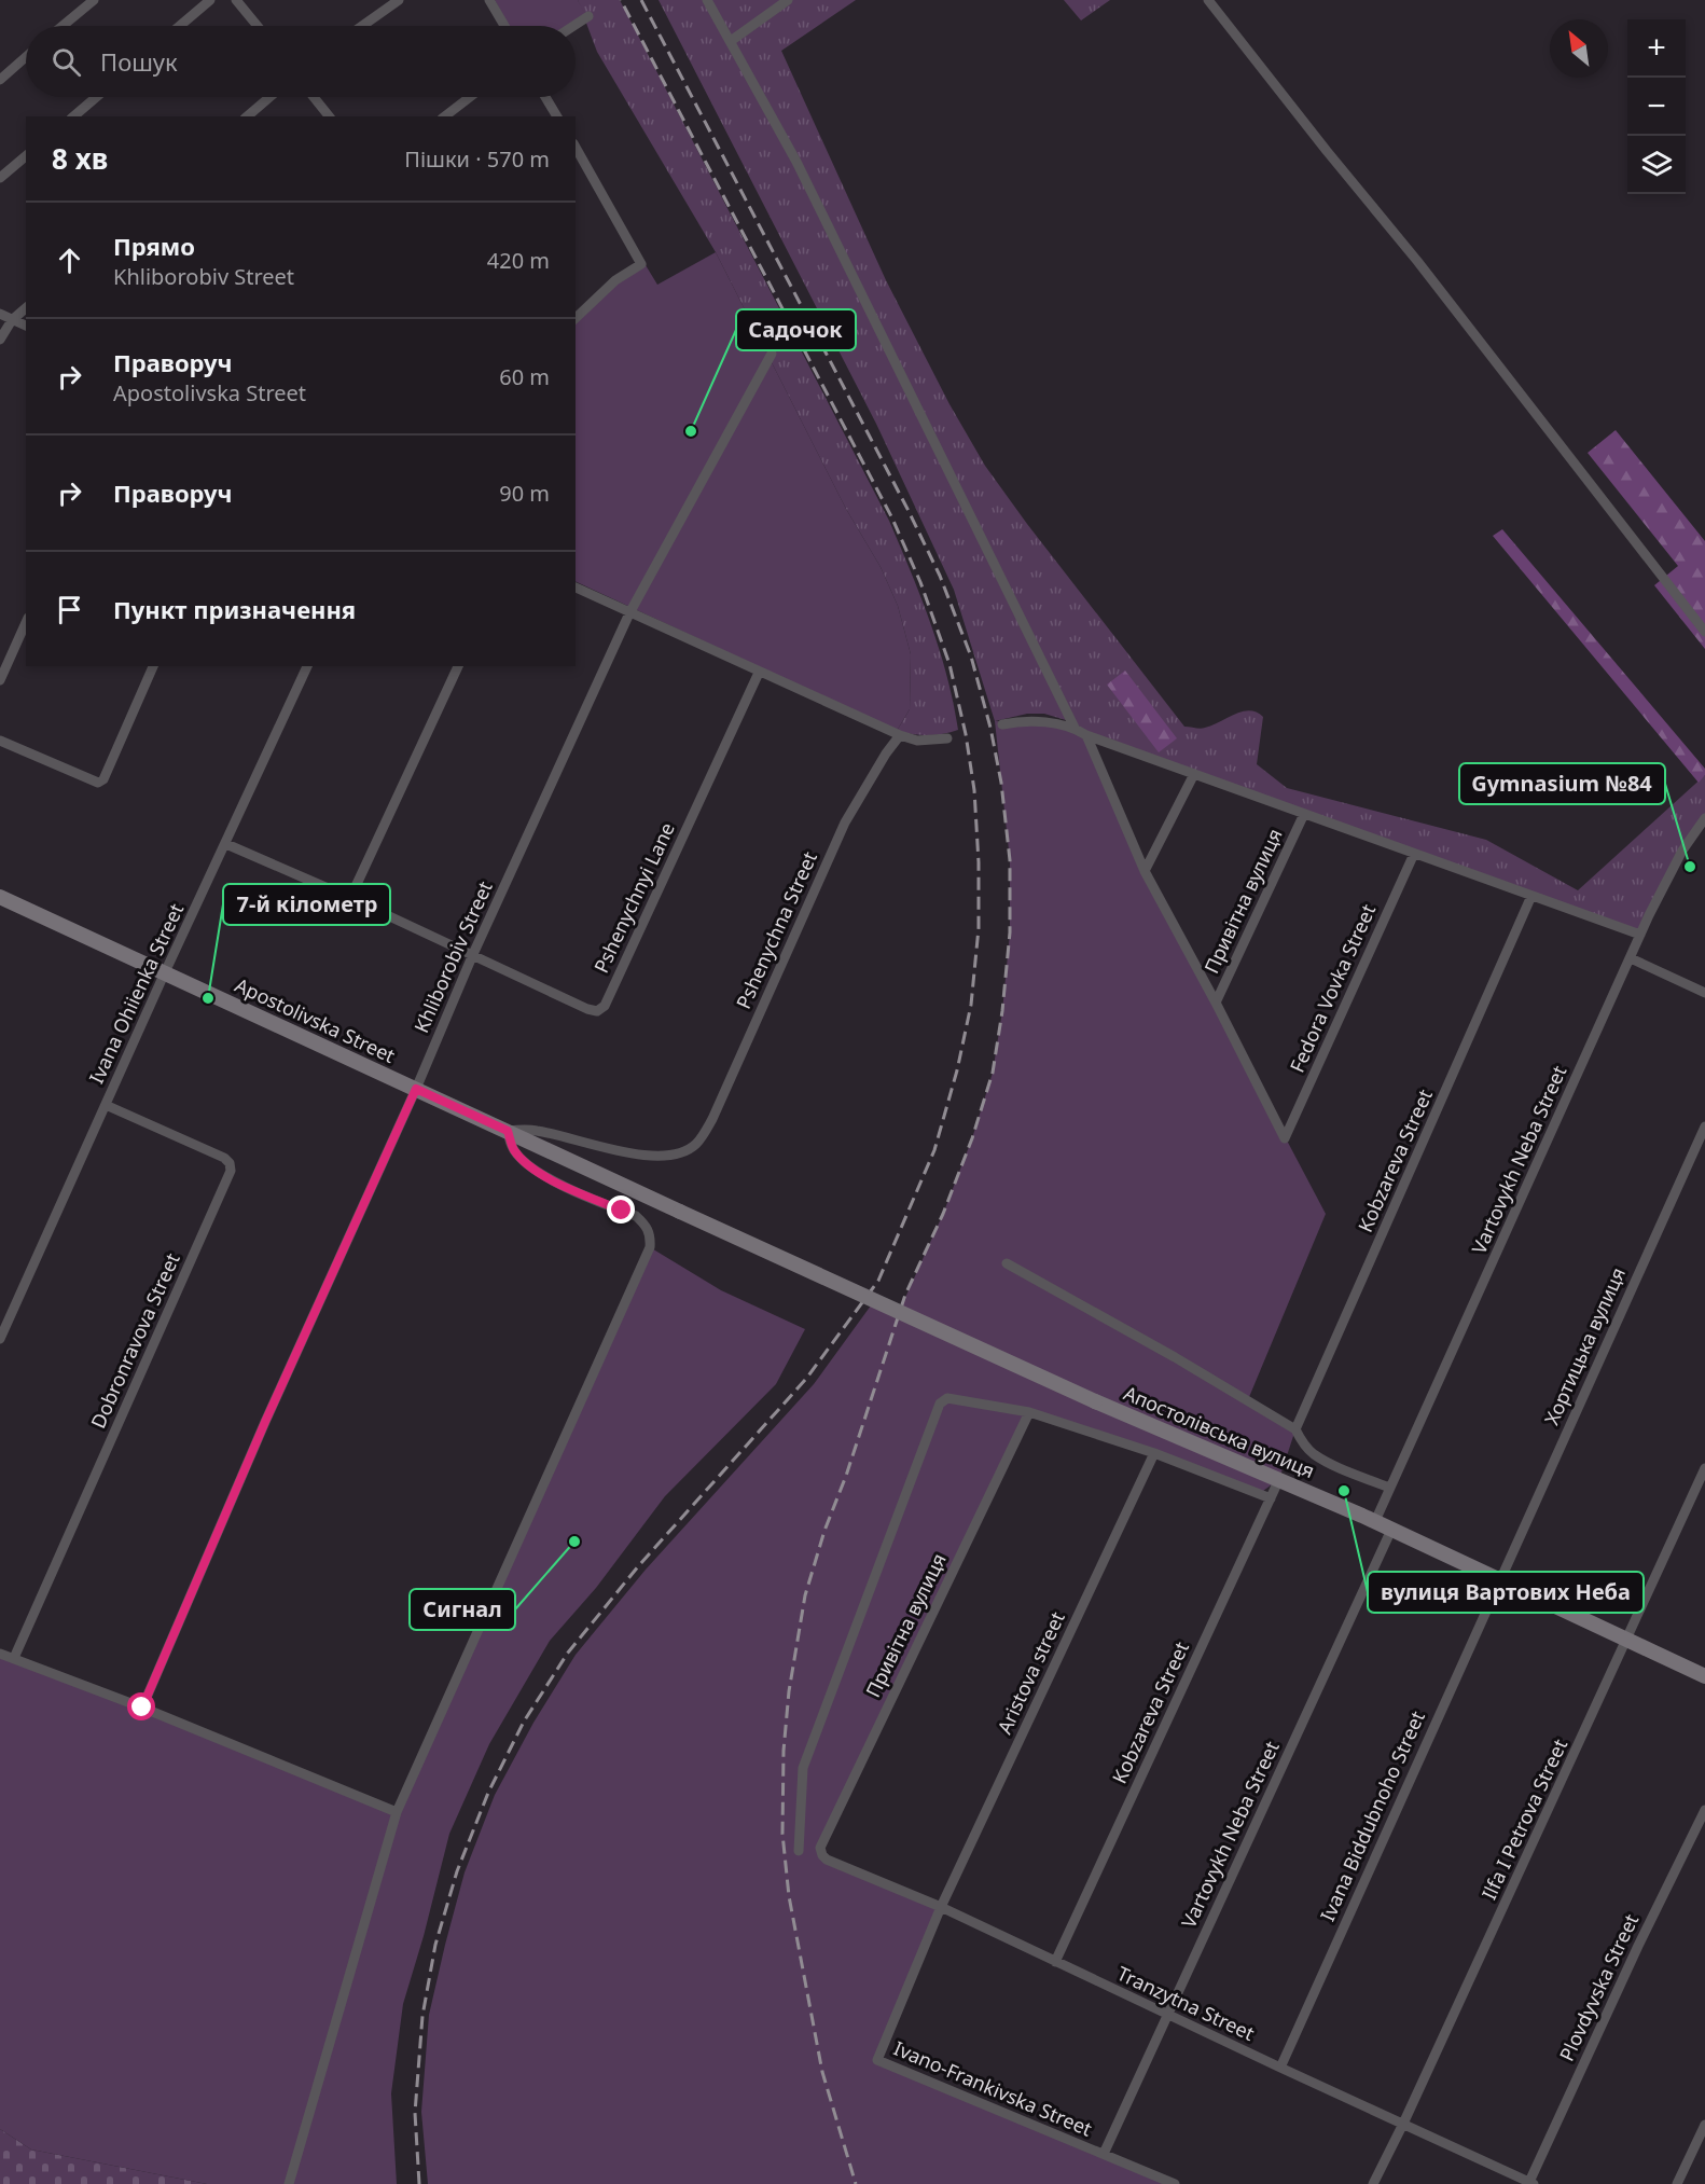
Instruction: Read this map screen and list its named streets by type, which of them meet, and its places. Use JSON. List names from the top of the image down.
{
  "streets": {
    "street": [
      "Pshenychnyi Lane",
      "Привітна вулиця",
      "Pshenychna Street",
      "Khliborobiv Street",
      "Fedora Vovka Street",
      "Ivana Ohiienka Street",
      "Apostolivska Street",
      "Vartovykh Neba Street",
      "Kobzareva Street",
      "Dobronravova Street",
      "Хортицька вулиця",
      "Апостолівська вулиця",
      "Aristova street",
      "Ivana Biddubnoho Street",
      "Ilfa I Petrova Street",
      "Plovdyvska Street",
      "Tranzytna Street",
      "Ivano-Frankivska Street"
    ]
  },
  "crossings": [
    ["Pshenychnyi Lane", "Khliborobiv Street"],
    ["Привітна вулиця", "Fedora Vovka Street"],
    ["Привітна вулиця", "Tranzytna Street"],
    ["Pshenychna Street", "Apostolivska Street"],
    ["Pshenychna Street", "Апостолівська вулиця"],
    ["Khliborobiv Street", "Apostolivska Street"],
    ["Ivana Ohiienka Street", "Apostolivska Street"],
    ["Ivana Ohiienka Street", "Dobronravova Street"],
    ["Apostolivska Street", "Апостолівська вулиця"],
    ["Vartovykh Neba Street", "Апостолівська вулиця"],
    ["Vartovykh Neba Street", "Tranzytna Street"],
    ["Vartovykh Neba Street", "Ivano-Frankivska Street"],
    ["Kobzareva Street", "Апостолівська вулиця"],
    ["Kobzareva Street", "Tranzytna Street"],
    ["Хортицька вулиця", "Апостолівська вулиця"],
    ["Хортицька вулиця", "Ivana Biddubnoho Street"],
    ["Апостолівська вулиця", "Ivana Biddubnoho Street"],
    ["Апостолівська вулиця", "Ilfa I Petrova Street"],
    ["Aristova street", "Tranzytna Street"],
    ["Aristova street", "Ivano-Frankivska Street"],
    ["Ivana Biddubnoho Street", "Tranzytna Street"],
    ["Ilfa I Petrova Street", "Tranzytna Street"],
    ["Plovdyvska Street", "Tranzytna Street"],
    ["Tranzytna Street", "Ivano-Frankivska Street"]
  ],
  "places": [
    "Садочок",
    "Gymnasium №84",
    "7-й кілометр",
    "вулиця Вартових Неба",
    "Сигнал"
  ],
  "north": "top left",
  "page": {
    "map_buttons": ["+", "−"],
    "search": "Пошук",
    "heading": ["8 хв", "Пішки · 570 m"],
    "list": [
      ["Прямо", "Khliborobiv Street", "420 m"],
      ["Праворуч", "Apostolivska Street", "60 m"],
      ["Праворуч", "90 m"],
      "Пункт призначення"
    ]
  }
}
